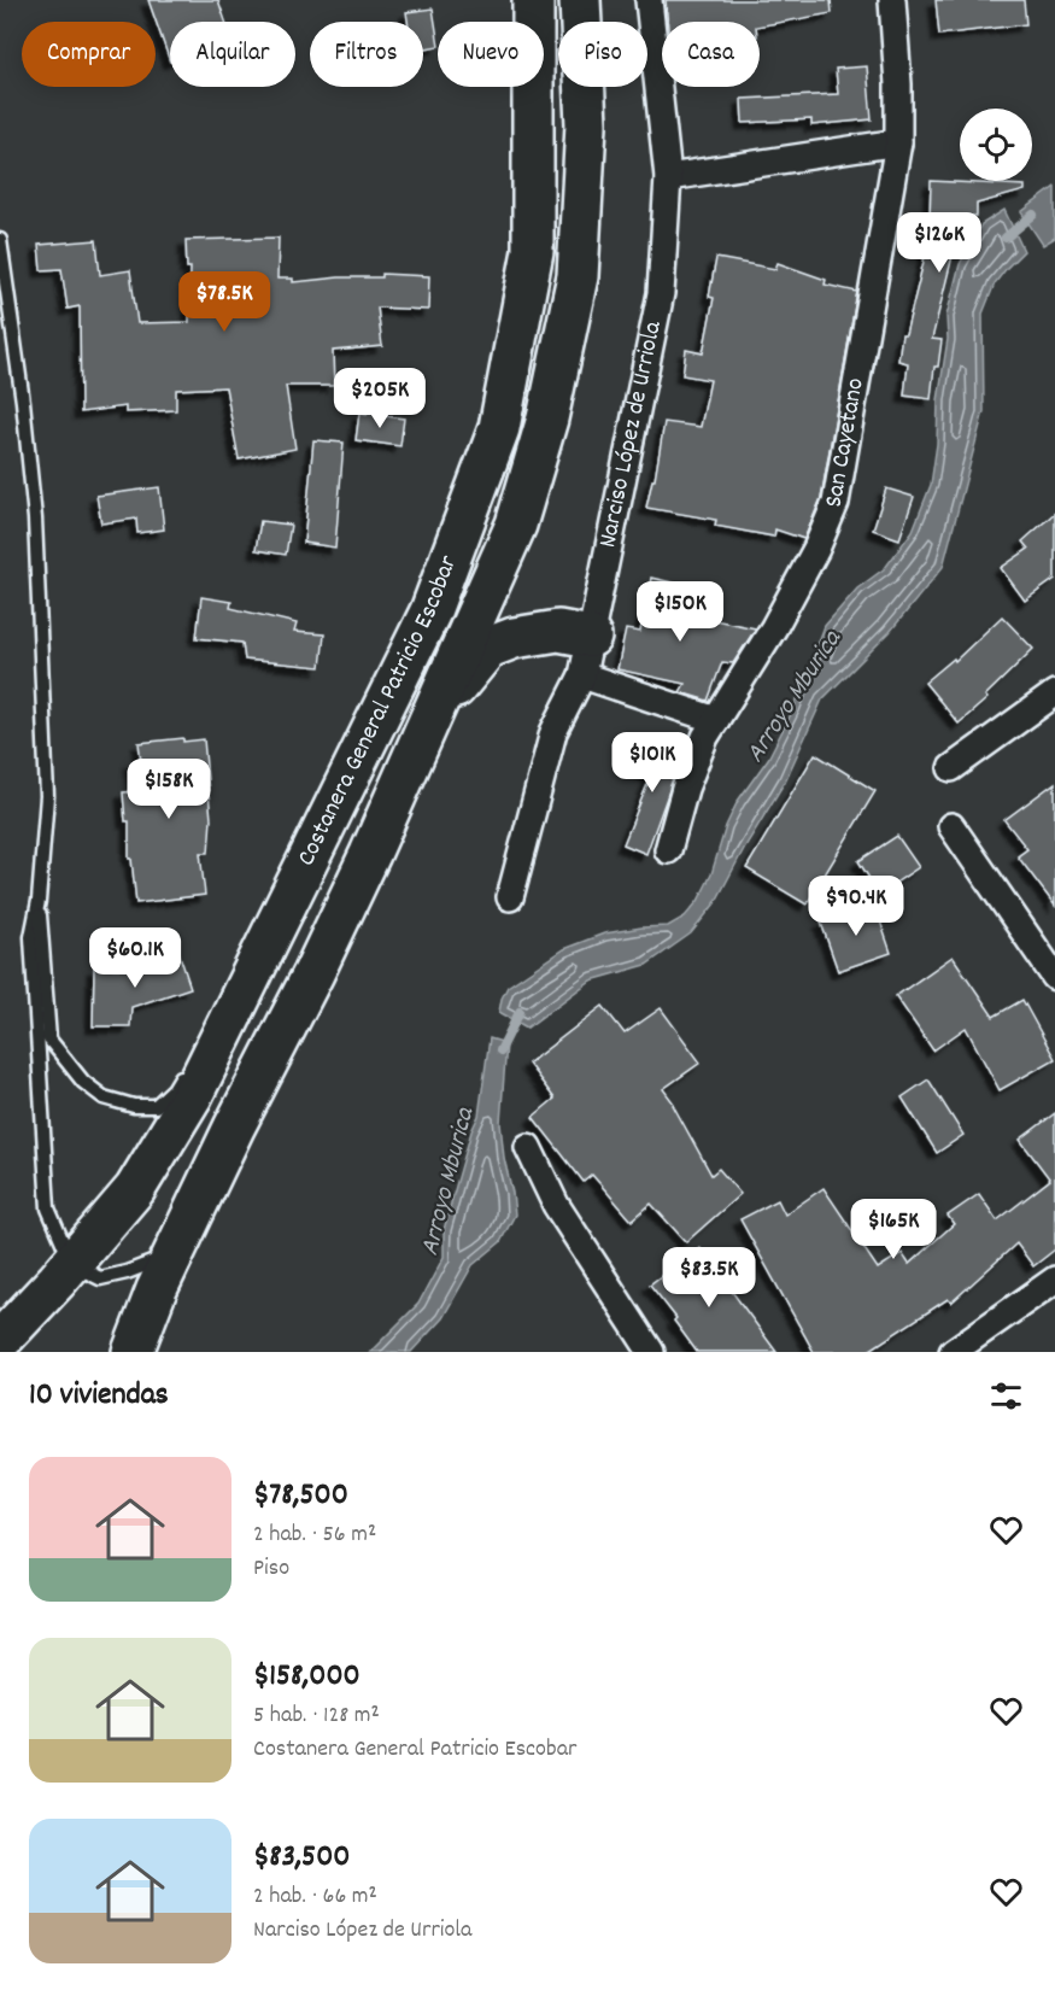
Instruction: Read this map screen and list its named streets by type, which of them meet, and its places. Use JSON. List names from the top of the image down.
{
  "streets": {
    "highway": ["Costanera General Patricio Escobar"],
    "street": ["Narciso López de Urriola", "San Cayetano"]
  },
  "water": ["Arroyo Mburica"],
  "page": {
    "chip": [
      "Comprar",
      "Alquilar",
      "Filtros",
      "Nuevo",
      "Piso",
      "Casa"
    ],
    "price": [
      "$126K",
      "$78.5K",
      "$205K",
      "$150K",
      "$101K",
      "$158K",
      "$90.4K",
      "$60.1K",
      "$165K",
      "$83.5K"
    ],
    "heading": "10 viviendas",
    "list": [
      {
        "name": "$78,500",
        "note": "2 hab. · 56 m² · Piso"
      },
      {
        "name": "$158,000",
        "note": "5 hab. · 128 m² · Costanera General Patricio Escobar"
      },
      {
        "name": "$83,500",
        "note": "2 hab. · 66 m² · Narciso López de Urriola"
      }
    ]
  }
}
